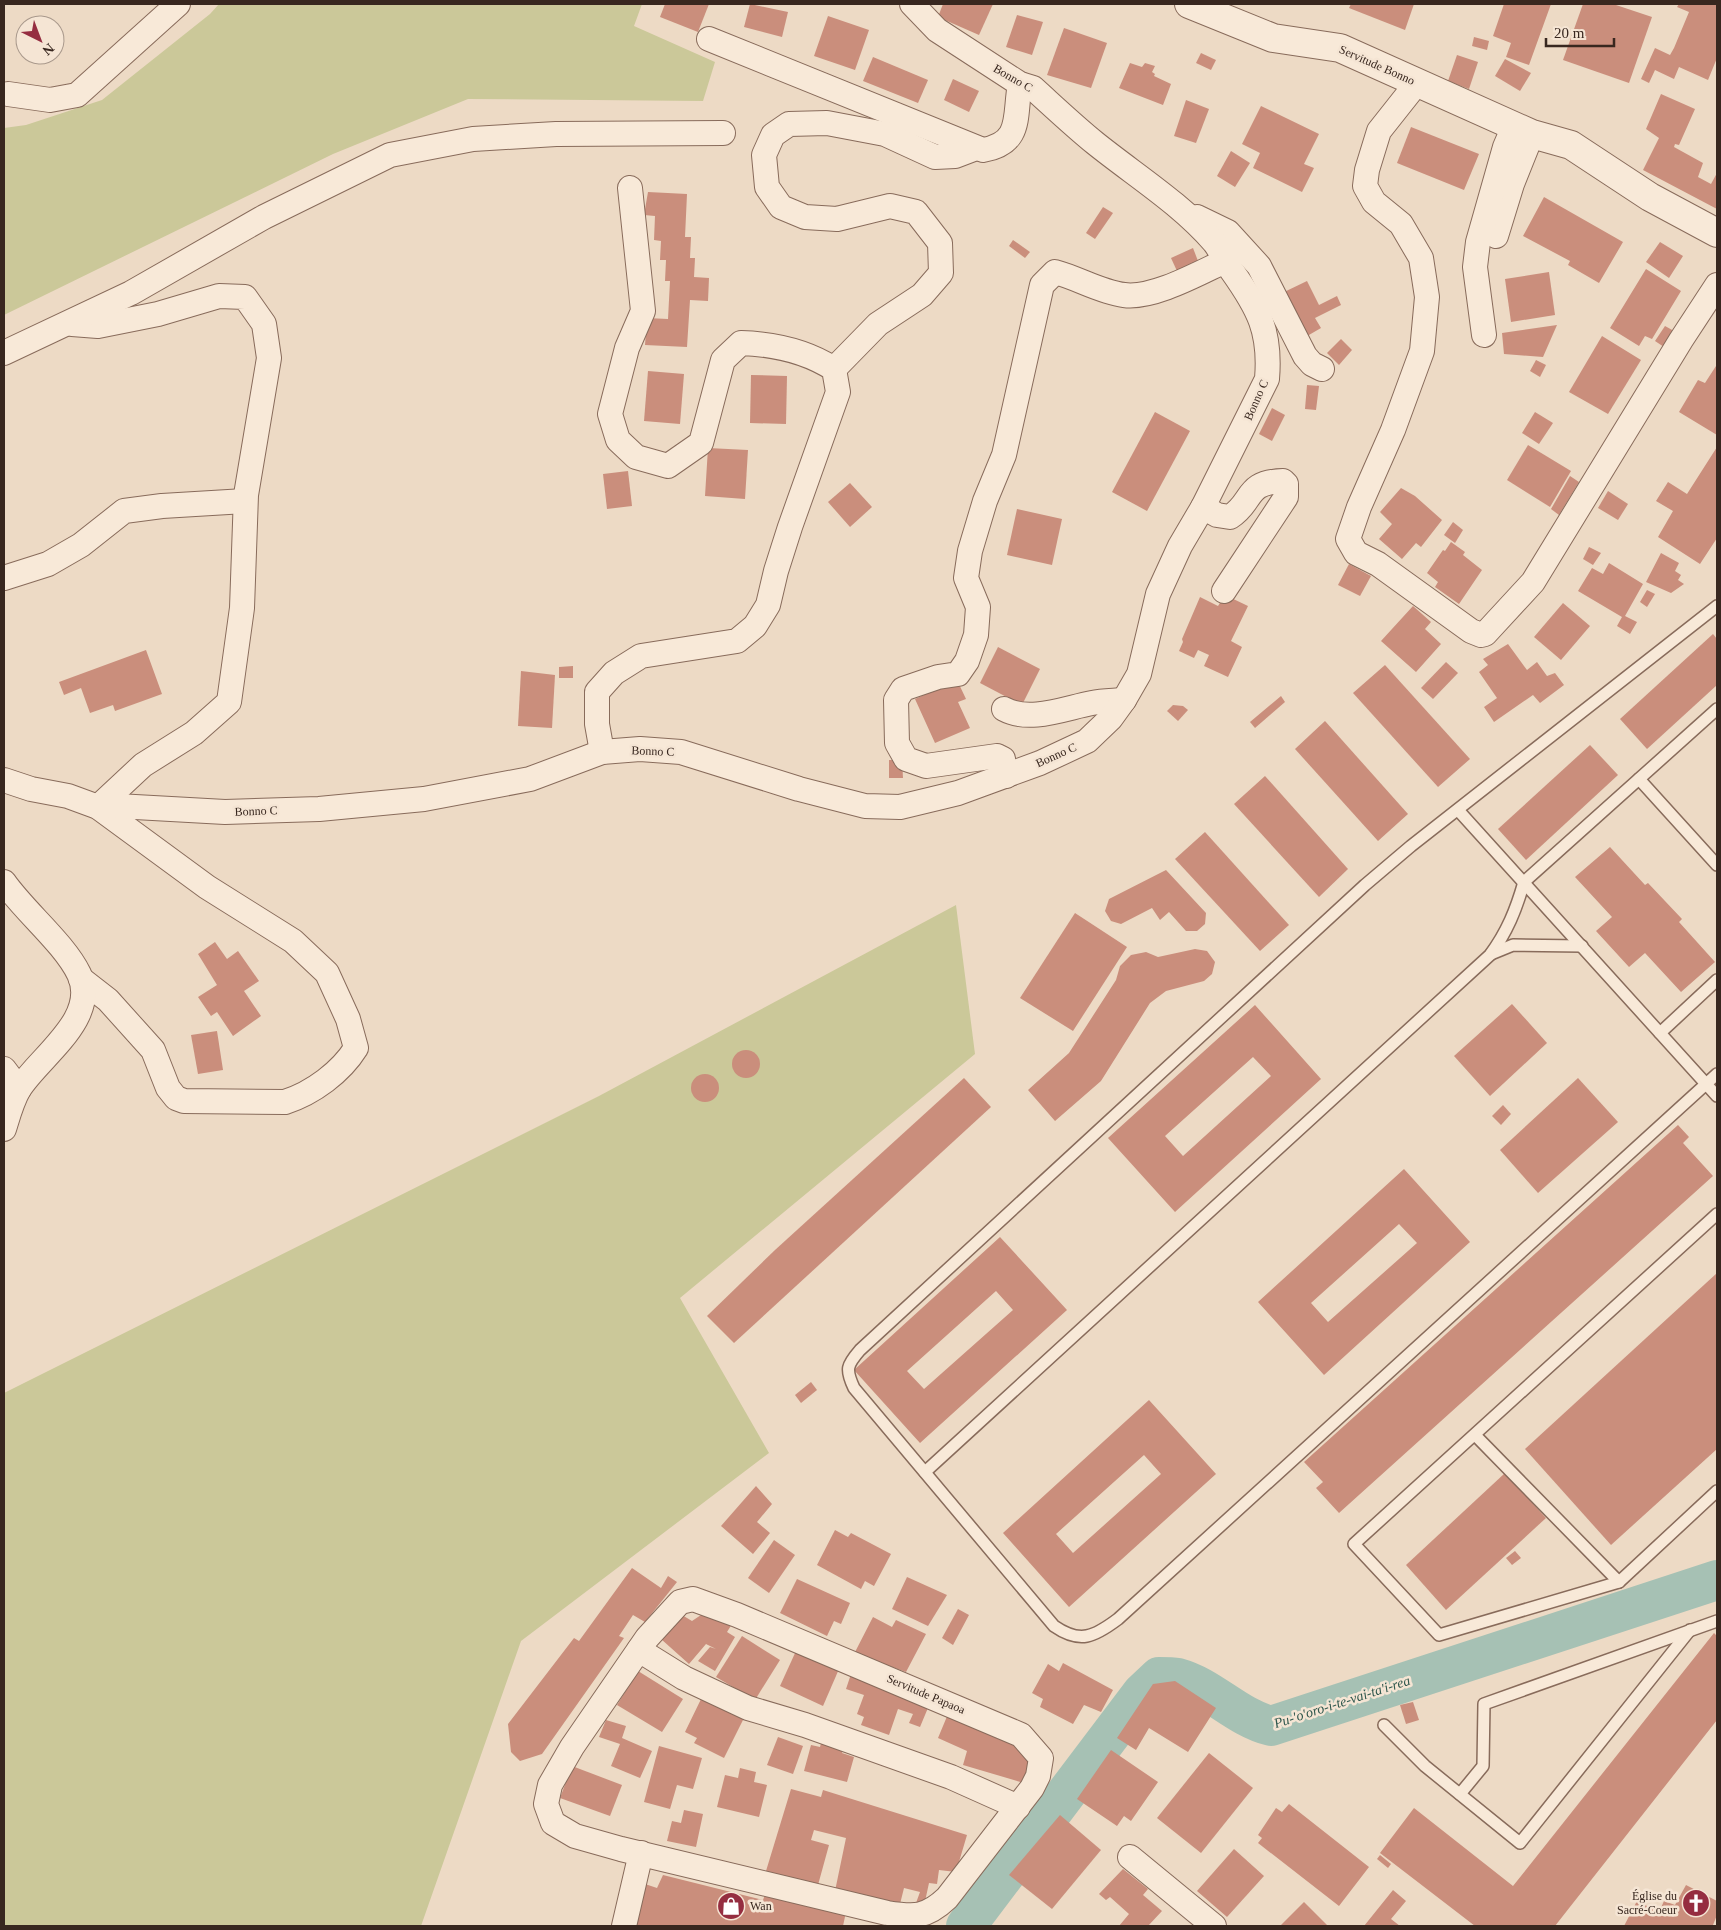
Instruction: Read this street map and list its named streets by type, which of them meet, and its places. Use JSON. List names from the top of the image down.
{
  "streets": {
    "street": ["Servitude Bonno", "Bonno C", "Servitude Papaoa"]
  },
  "water": ["Pu-'o'oro-i-te-vai-ta'i-rea"],
  "places": {
    "church": ["Église du Sacré-Coeur"],
    "shop": ["Wan"]
  },
  "scale_bar": "20 m",
  "north": "bottom right"
}
